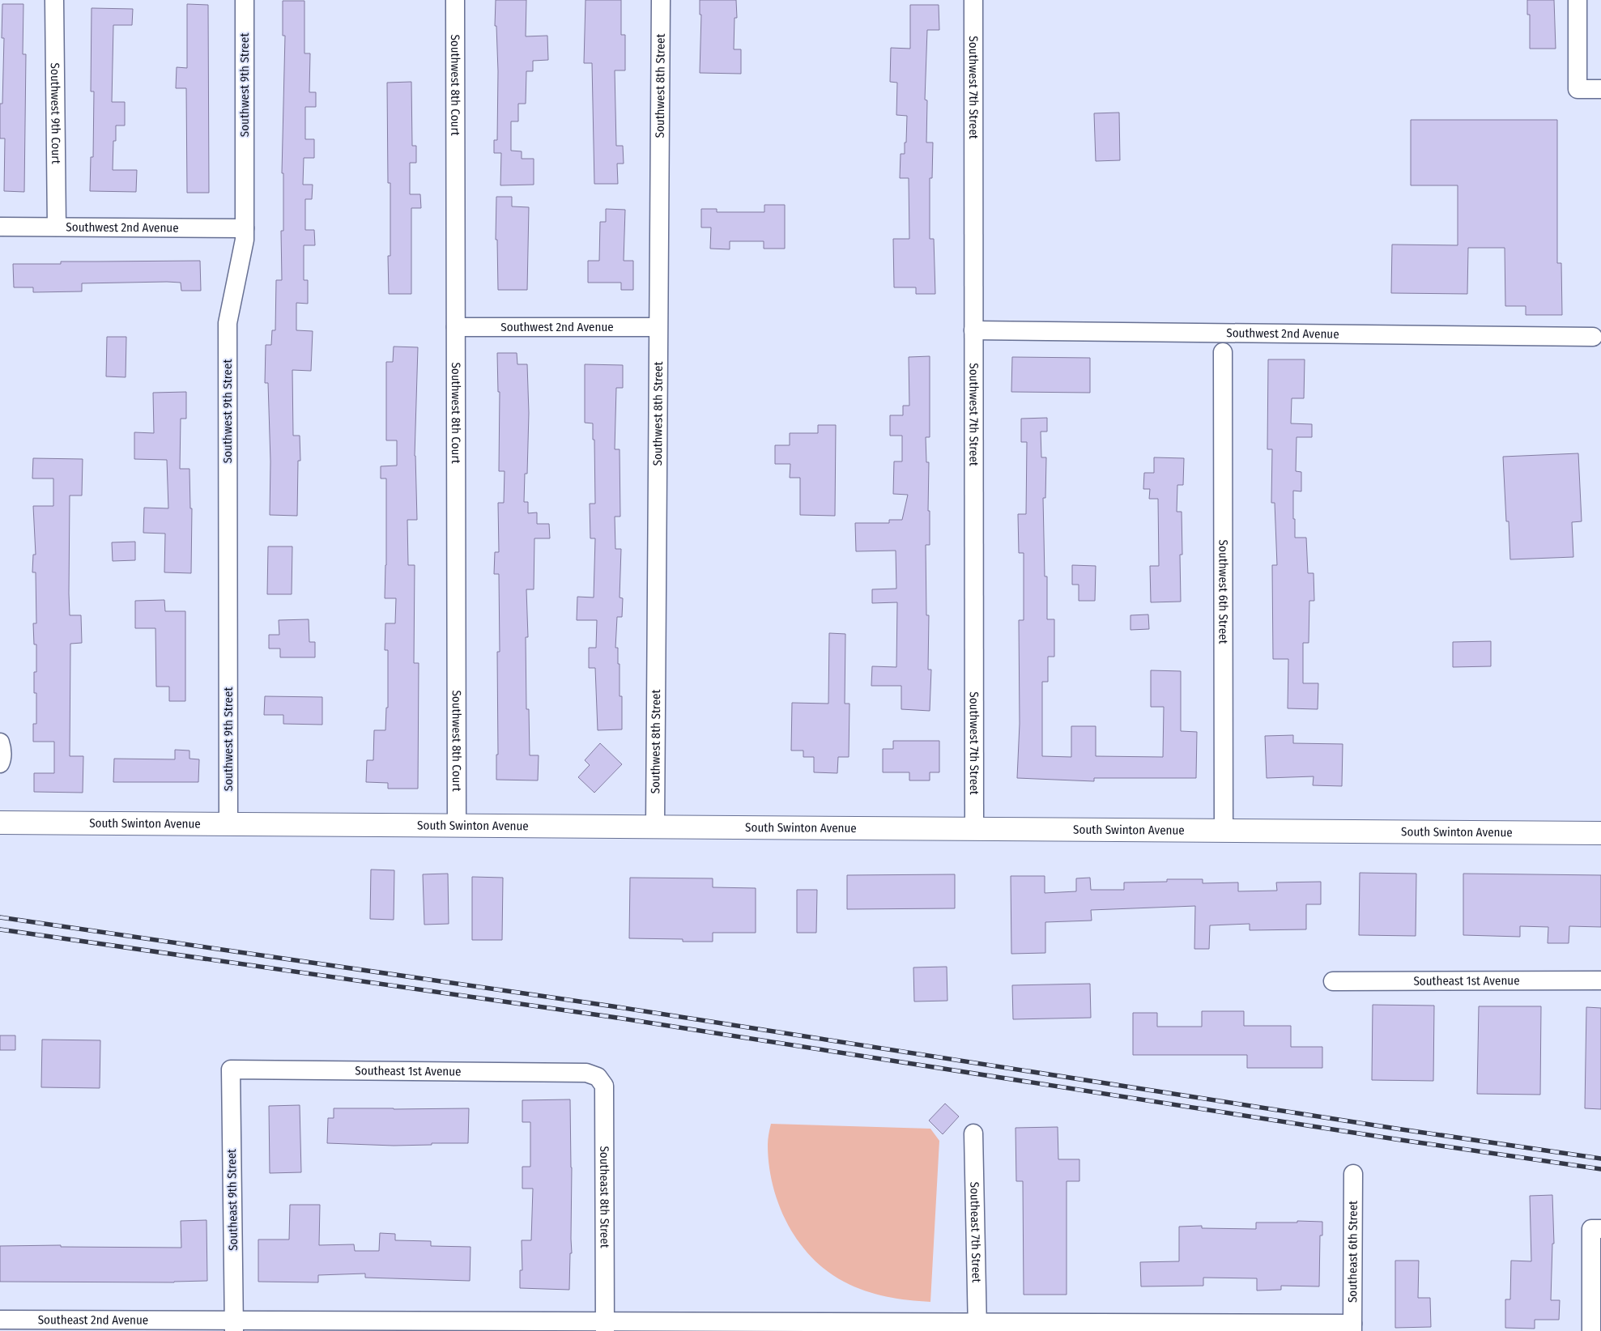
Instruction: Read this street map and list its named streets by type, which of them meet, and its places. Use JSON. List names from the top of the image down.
{
  "streets": {
    "street": [
      "Southwest 9th Street",
      "Southwest 8th Court",
      "Southwest 8th Street",
      "Southwest 7th Street",
      "Southwest 9th Court",
      "Southwest 2nd Avenue",
      "Southwest 6th Street",
      "South Swinton Avenue",
      "Southeast 1st Avenue",
      "Southeast 8th Street",
      "Southeast 9th Street",
      "Southeast 7th Street",
      "Southeast 6th Street",
      "Southeast 2nd Avenue"
    ]
  },
  "crossings": [
    ["Southwest 9th Street", "Southwest 2nd Avenue"],
    ["Southwest 9th Street", "South Swinton Avenue"],
    ["Southwest 8th Court", "Southwest 2nd Avenue"],
    ["Southwest 8th Court", "South Swinton Avenue"],
    ["Southwest 8th Street", "Southwest 2nd Avenue"],
    ["Southwest 8th Street", "South Swinton Avenue"],
    ["Southwest 7th Street", "Southwest 2nd Avenue"],
    ["Southwest 7th Street", "South Swinton Avenue"],
    ["Southwest 9th Court", "Southwest 2nd Avenue"],
    ["Southwest 6th Street", "South Swinton Avenue"],
    ["Southeast 1st Avenue", "Southeast 8th Street"],
    ["Southeast 1st Avenue", "Southeast 9th Street"],
    ["Southeast 8th Street", "Southeast 2nd Avenue"],
    ["Southeast 9th Street", "Southeast 2nd Avenue"],
    ["Southeast 7th Street", "Southeast 2nd Avenue"],
    ["Southeast 6th Street", "Southeast 2nd Avenue"]
  ]
}
